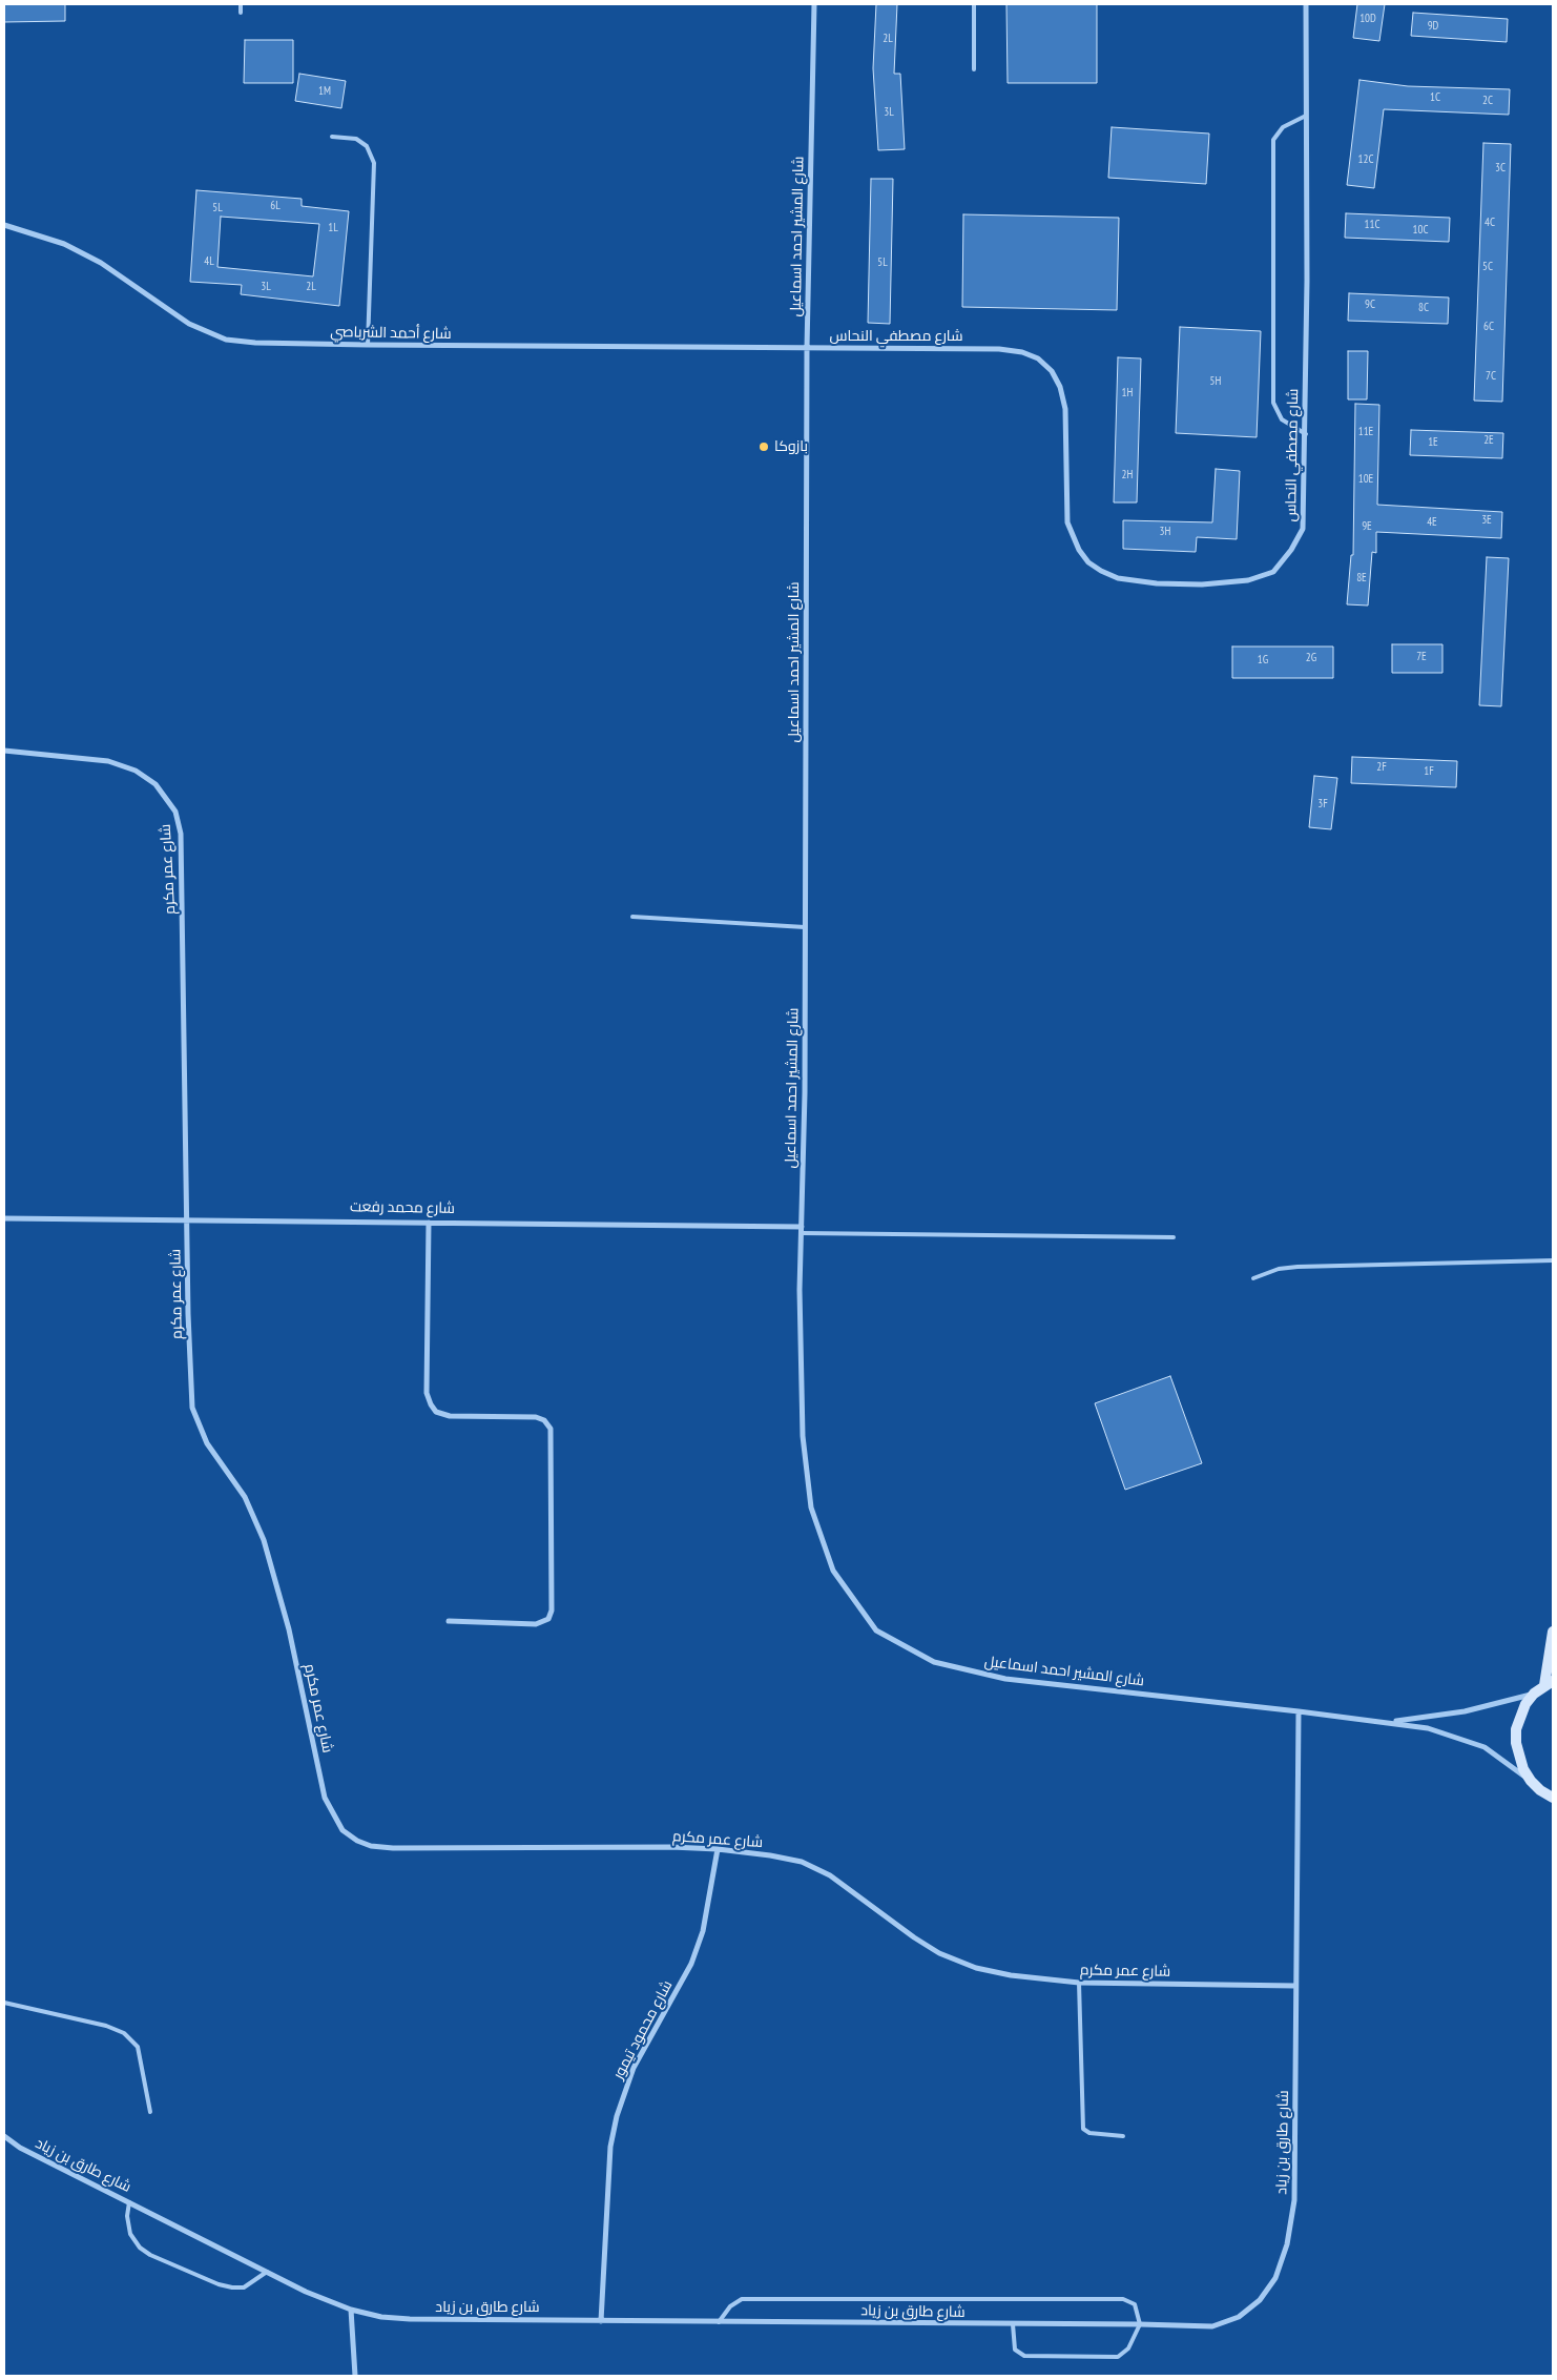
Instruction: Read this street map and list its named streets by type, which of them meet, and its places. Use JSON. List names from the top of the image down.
{
  "streets": {
    "street": [
      "شارع المشير احمد اسماعيل",
      "شارع أحمد الشرباصي",
      "شارع مصطفي النحاس",
      "شارع عمر مكرم",
      "شارع محمد رفعت",
      "شارع محمود تيمور",
      "شارع طارق بن زياد"
    ]
  },
  "crossings": [
    ["شارع المشير احمد اسماعيل", "شارع أحمد الشرباصي"],
    ["شارع المشير احمد اسماعيل", "شارع مصطفي النحاس"],
    ["شارع المشير احمد اسماعيل", "شارع محمد رفعت"],
    ["شارع المشير احمد اسماعيل", "شارع طارق بن زياد"],
    ["شارع أحمد الشرباصي", "شارع مصطفي النحاس"],
    ["شارع عمر مكرم", "شارع محمد رفعت"],
    ["شارع عمر مكرم", "شارع محمود تيمور"],
    ["شارع عمر مكرم", "شارع طارق بن زياد"],
    ["شارع محمود تيمور", "شارع طارق بن زياد"]
  ],
  "places": ["بازوكا"],
  "house_numbers": [
    "10D",
    "9D",
    "2L",
    "1M",
    "1C",
    "2C",
    "3L",
    "12C",
    "3C",
    "6L",
    "5L",
    "4C",
    "11C",
    "1L",
    "10C",
    "4L",
    "5L",
    "5C",
    "3L",
    "2L",
    "9C",
    "8C",
    "6C",
    "7C",
    "5H",
    "1H",
    "11E",
    "2E",
    "1E",
    "2H",
    "10E",
    "3E",
    "4E",
    "9E",
    "3H",
    "8E",
    "7E",
    "2G",
    "1G",
    "2F",
    "1F",
    "3F"
  ]
}
